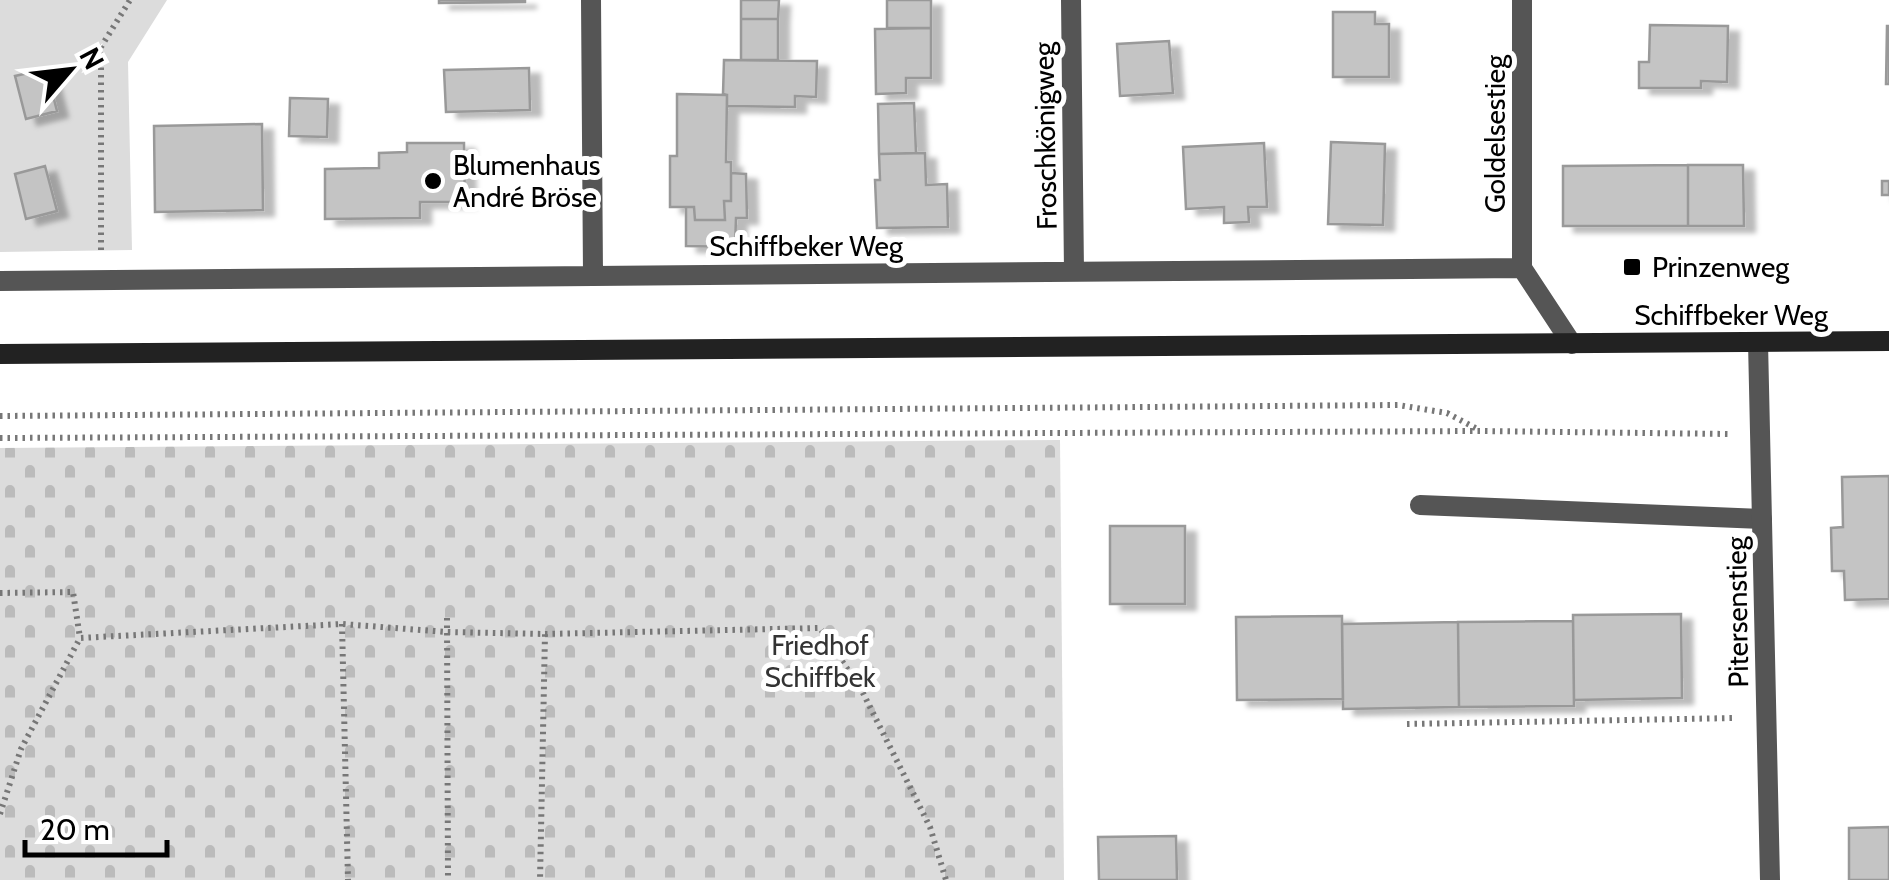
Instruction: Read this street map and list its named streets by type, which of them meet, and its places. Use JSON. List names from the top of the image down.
{
  "streets": {
    "main road": ["Schiffbeker Weg"],
    "street": ["Goldelsestieg", "Froschkönigweg", "Pitersenstieg"]
  },
  "crossings": [
    ["Goldelsestieg", "Schiffbeker Weg"],
    ["Froschkönigweg", "Schiffbeker Weg"],
    ["Schiffbeker Weg", "Pitersenstieg"]
  ],
  "parks": ["Friedhof Schiffbek"],
  "places": {
    "other": ["Blumenhaus André Bröse"],
    "transit": ["Prinzenweg"]
  },
  "scale_bar": "20 m",
  "north": "top right"
}
